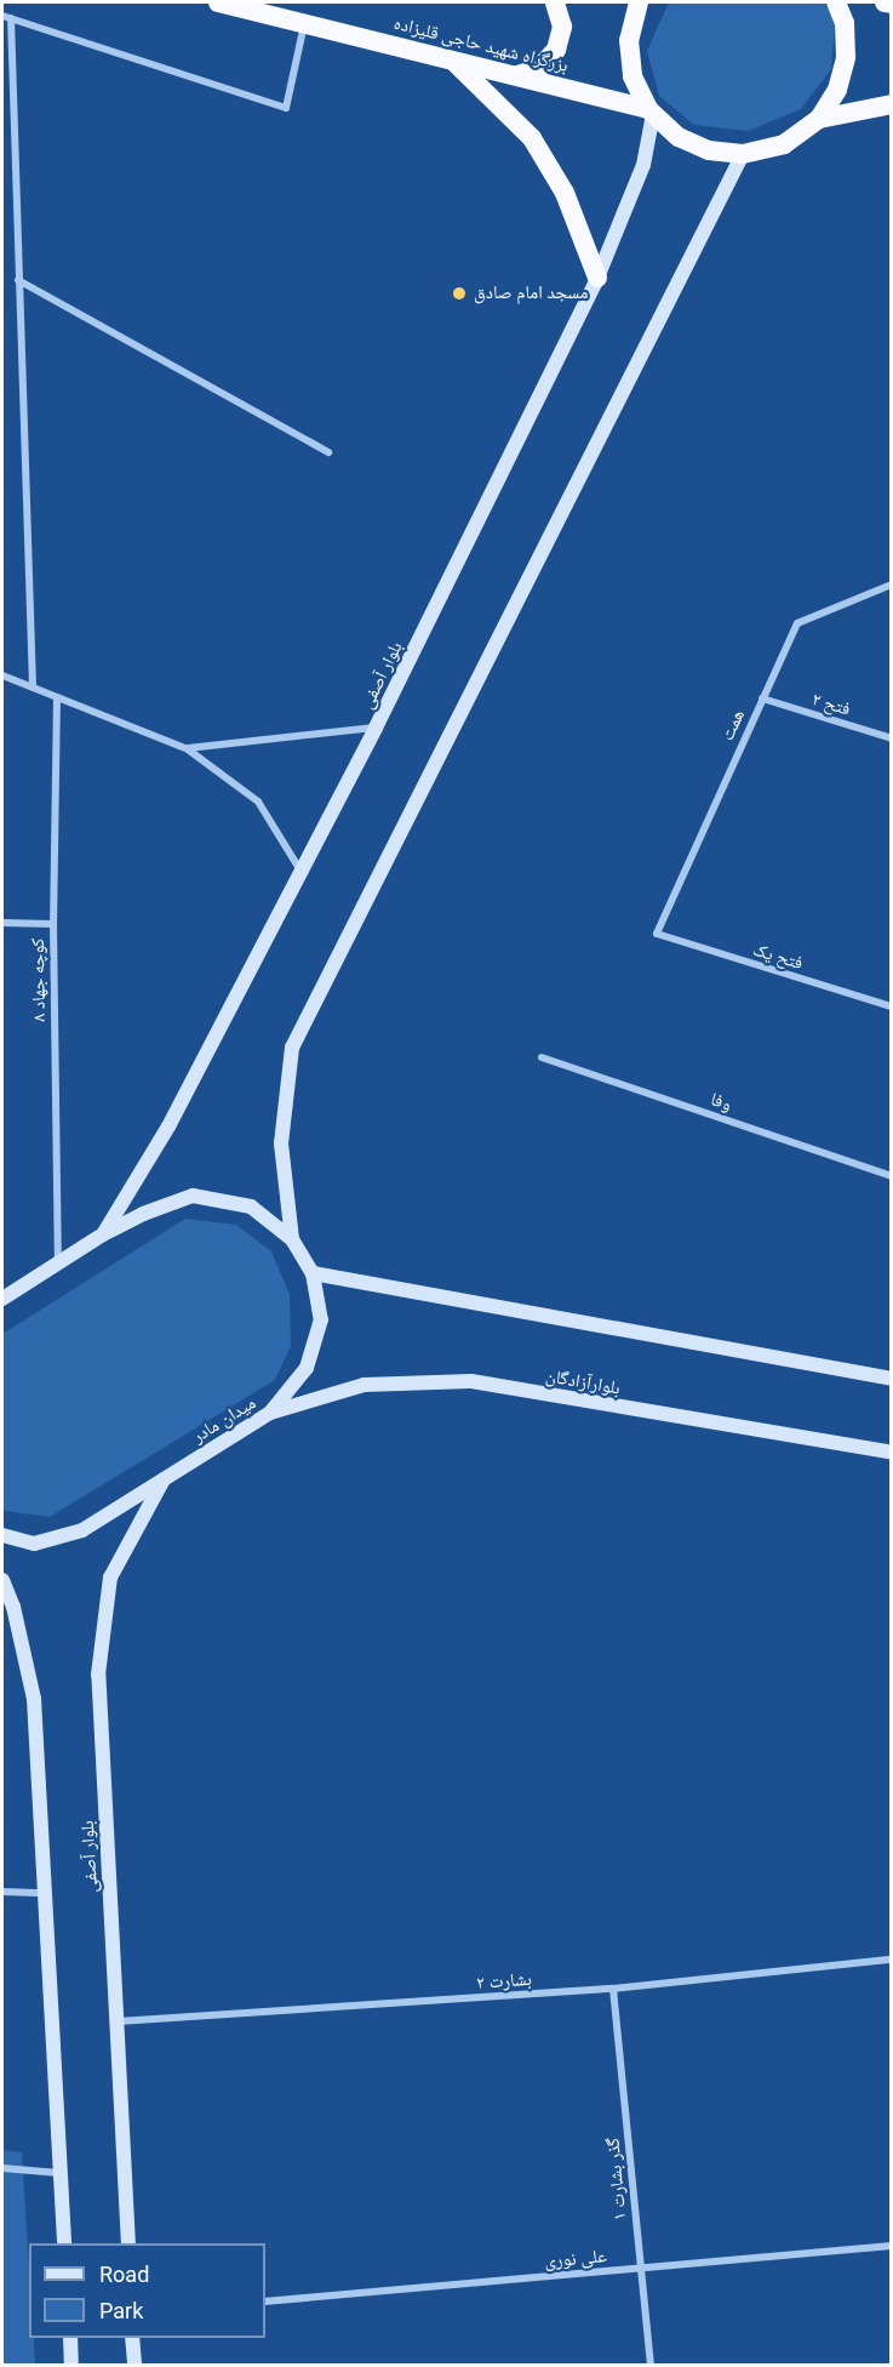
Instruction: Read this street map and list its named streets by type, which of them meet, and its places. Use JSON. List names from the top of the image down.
{
  "streets": {
    "highway": ["بزرگراه شهید حاجی قلیزاده"],
    "main road": ["بلوار آصفی", "بلوارآزادگان", "میدان مادر"],
    "street": [
      "فتح ۲",
      "همت",
      "فتح یک",
      "کوچه جهاد ۸",
      "وفا",
      "بشارت ۲",
      "گذر بشارت ۱",
      "علی نوری"
    ]
  },
  "crossings": [
    ["بزرگراه شهید حاجی قلیزاده", "بلوار آصفی"],
    ["بلوار آصفی", "میدان مادر"],
    ["بلوار آصفی", "بشارت ۲"],
    ["فتح ۲", "همت"],
    ["همت", "فتح یک"],
    ["کوچه جهاد ۸", "میدان مادر"],
    ["بلوارآزادگان", "میدان مادر"],
    ["بشارت ۲", "گذر بشارت ۱"],
    ["گذر بشارت ۱", "علی نوری"]
  ],
  "places": ["مسجد امام صادق"],
  "legend": ["Road", "Park"]
}
